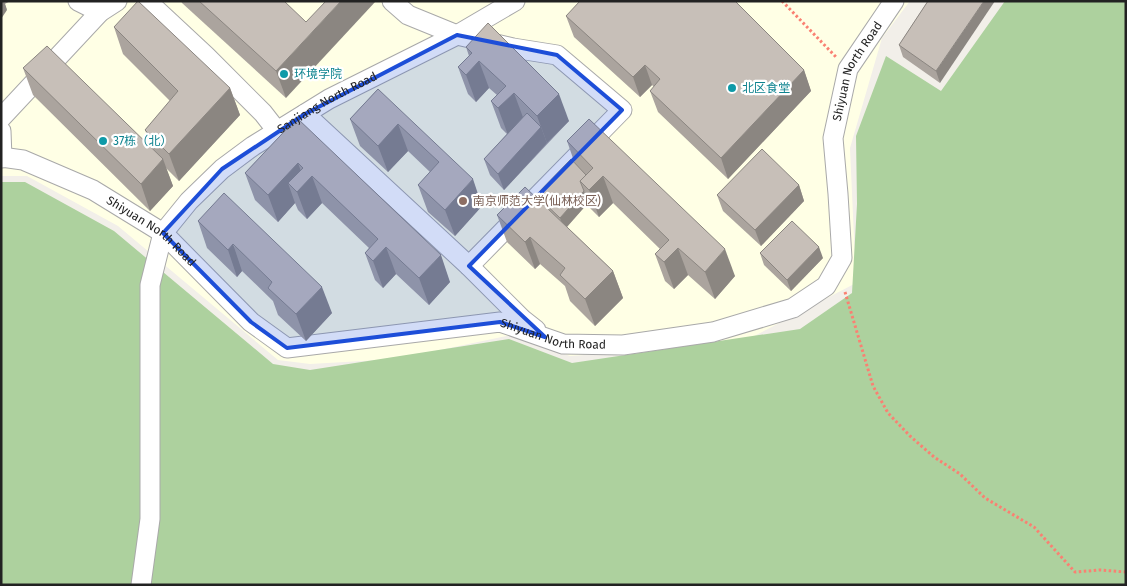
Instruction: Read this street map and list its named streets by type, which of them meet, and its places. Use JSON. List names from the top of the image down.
{
  "streets": {
    "street": ["Shiyuan North Road", "Sanjiang North Road"]
  },
  "crossings": [
    ["Shiyuan North Road", "Sanjiang North Road"]
  ],
  "places": [
    "环境学院",
    "北区食堂",
    "37栋（北）",
    "南京师范大学(仙林校区)"
  ]
}
